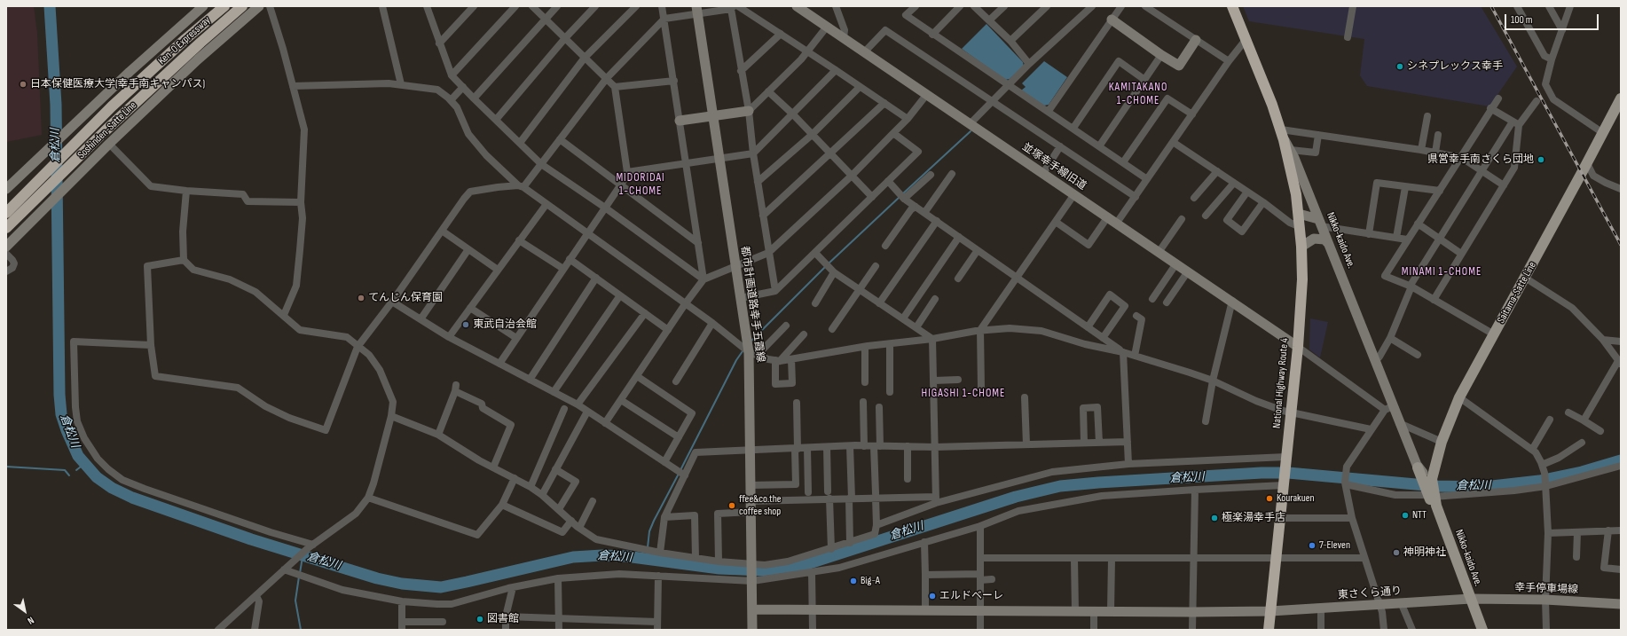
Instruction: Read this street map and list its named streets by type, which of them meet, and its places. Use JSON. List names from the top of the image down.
{
  "streets": {
    "highway": ["Ken-O Expressway", "Nikko-kaido Ave.", "National Highway Route 4"],
    "main road": ["Saitama-Satte Line"],
    "street": [
      "Soshinden-Satte Line",
      "並塚幸手線旧道",
      "都市計画道路幸手五霞線",
      "幸手停車場線",
      "東さくら通り"
    ]
  },
  "crossings": [
    ["並塚幸手線旧道", "National Highway Route 4"],
    ["Nikko-kaido Ave.", "Saitama-Satte Line"],
    ["Nikko-kaido Ave.", "National Highway Route 4"],
    ["Nikko-kaido Ave.", "幸手停車場線"],
    ["Nikko-kaido Ave.", "東さくら通り"],
    ["都市計画道路幸手五霞線", "東さくら通り"],
    ["National Highway Route 4", "東さくら通り"],
    ["幸手停車場線", "東さくら通り"]
  ],
  "districts": [
    "KAMITAKANO 1-CHOME",
    "MIDORIDAI 1-CHOME",
    "MINAMI 1-CHOME",
    "HIGASHI 1-CHOME"
  ],
  "water": ["倉松川"],
  "places": [
    "シネプレックス幸手",
    "日本保健医療大学(幸手南キャンパス)",
    "県営幸手南さくら団地",
    "てんじん保育園",
    "東武自治会館",
    "Kourakuen",
    "ffee&co.the coffee shop",
    "NTT",
    "極楽湯幸手店",
    "7-Eleven",
    "神明神社",
    "Big-A",
    "エルドベーレ",
    "図書館"
  ],
  "scale_bar": "100 m",
  "north": "bottom right"
}
